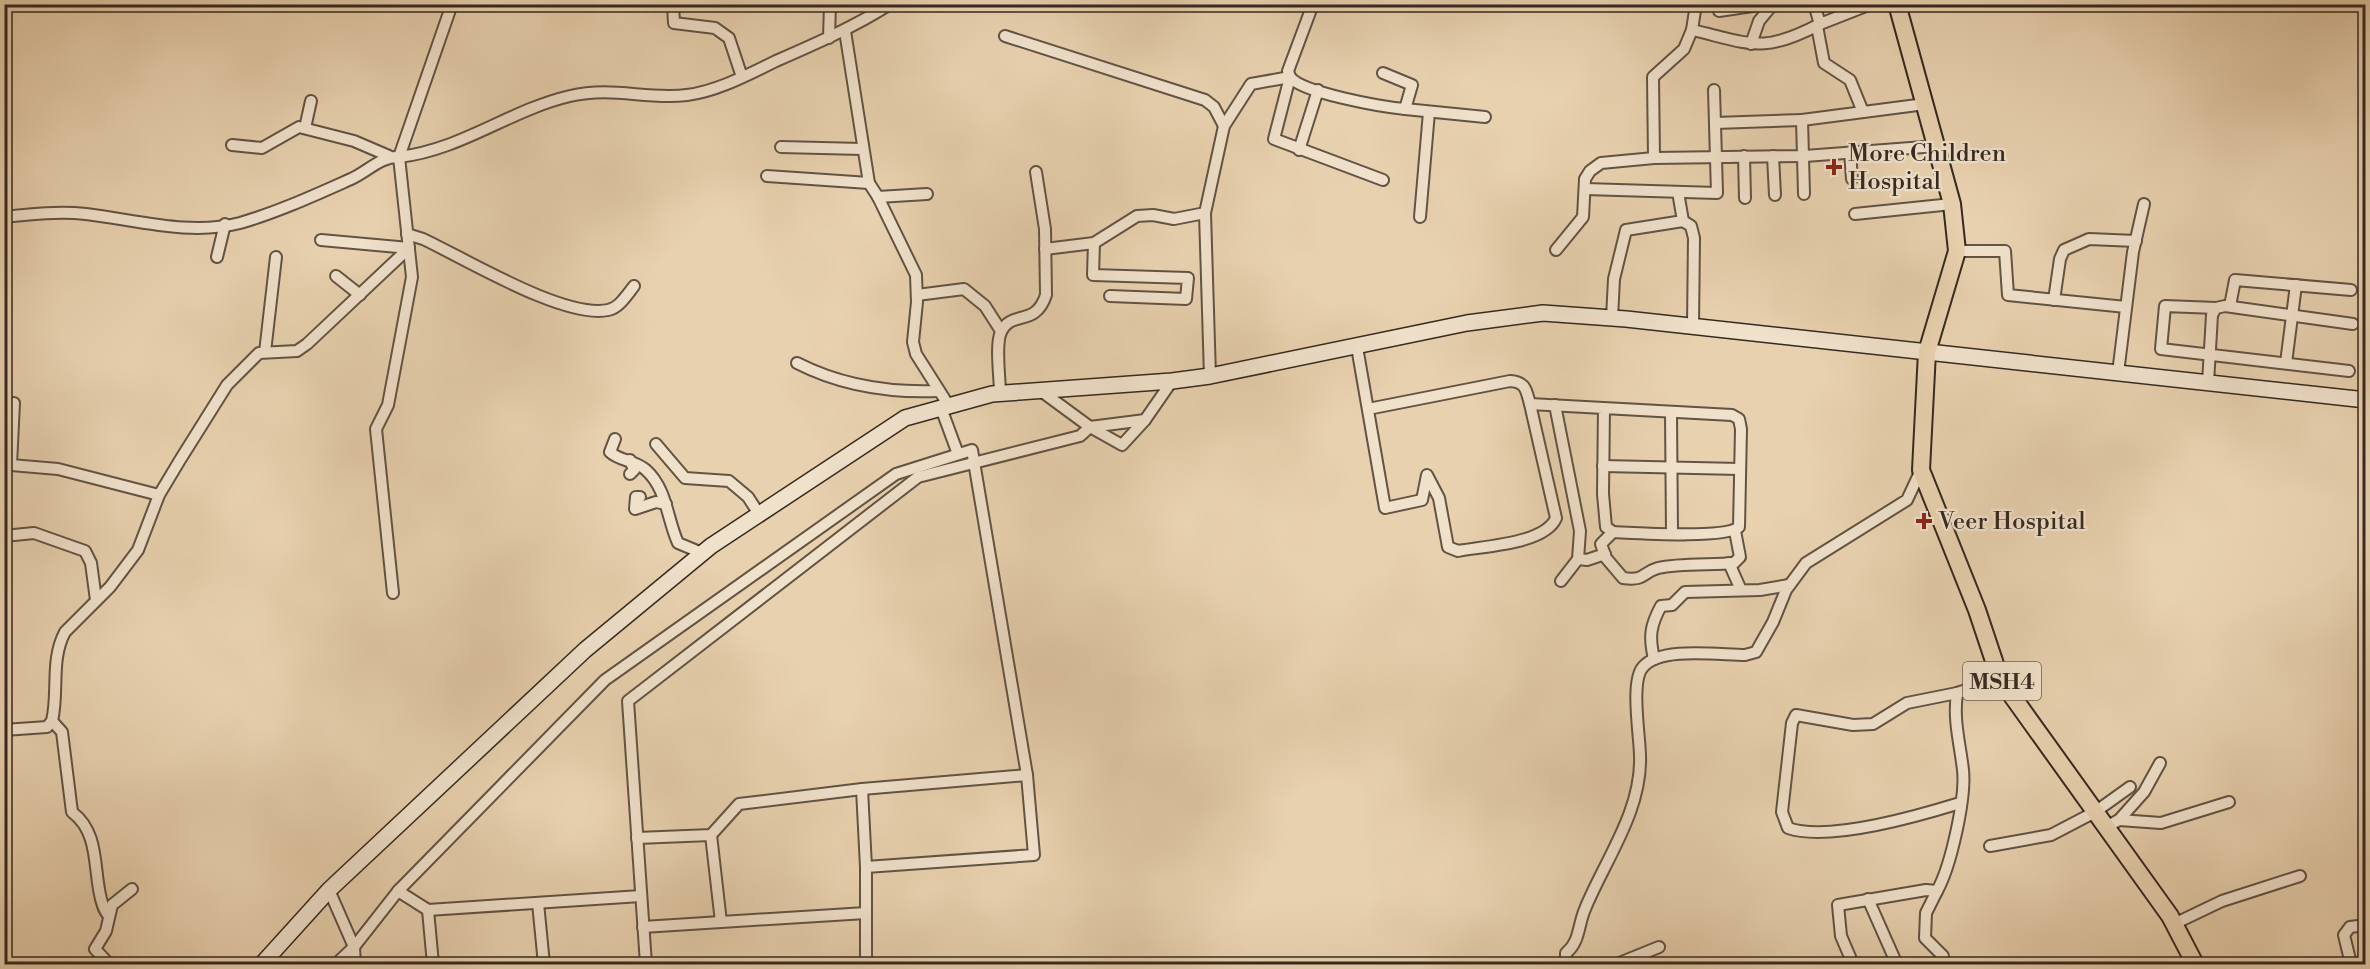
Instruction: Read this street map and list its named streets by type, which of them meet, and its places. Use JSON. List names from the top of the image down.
{
  "streets": {
    "main road": ["MSH4"]
  },
  "places": {
    "health": ["More Children Hospital", "Veer Hospital"]
  }
}
